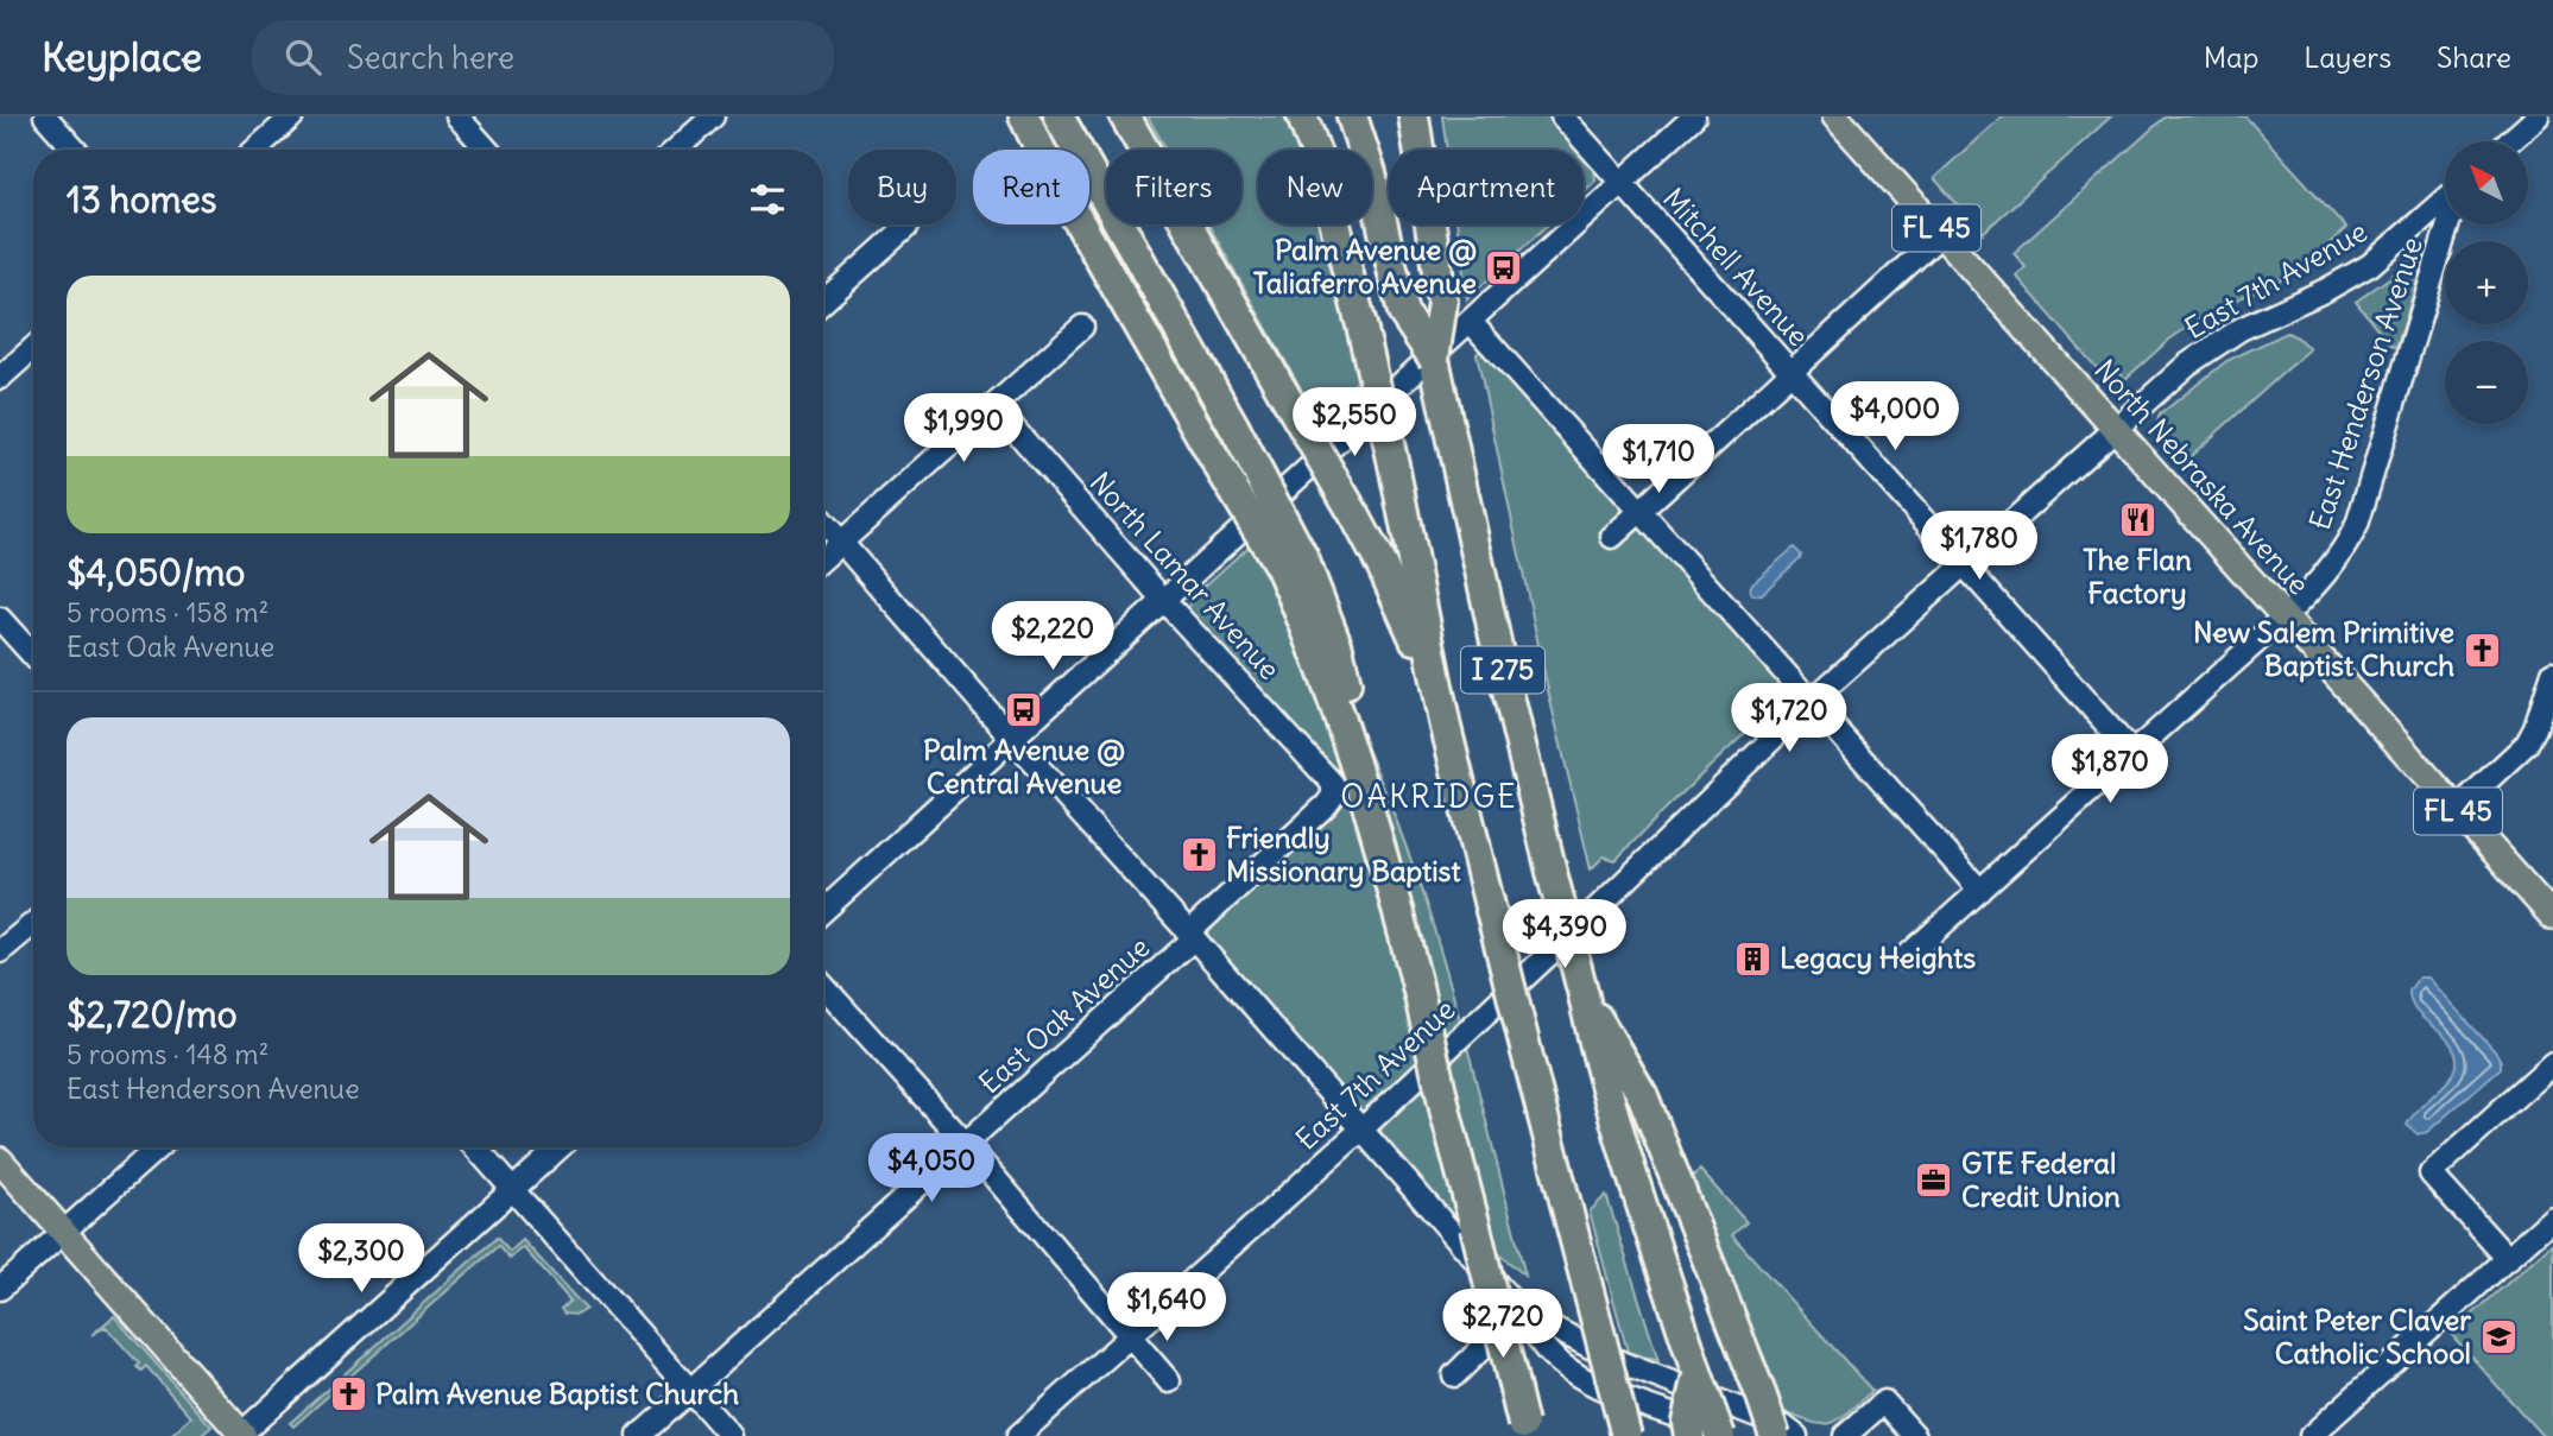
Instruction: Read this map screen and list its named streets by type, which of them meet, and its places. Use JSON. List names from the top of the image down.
{
  "streets": {
    "highway": ["I 275"],
    "main road": ["FL 45", "North Nebraska Avenue"],
    "street": [
      "Mitchell Avenue",
      "East 7th Avenue",
      "East Henderson Avenue",
      "North Lamar Avenue",
      "East Oak Avenue"
    ]
  },
  "crossings": [
    ["Mitchell Avenue", "East 7th Avenue"],
    ["Mitchell Avenue", "East Henderson Avenue"],
    ["East 7th Avenue", "North Nebraska Avenue"],
    ["East Henderson Avenue", "North Nebraska Avenue"],
    ["North Lamar Avenue", "East Oak Avenue"]
  ],
  "districts": ["OAKRIDGE"],
  "places": {
    "bus stop": ["Palm Avenue @ Taliaferro Avenue", "Palm Avenue @ Central Avenue"],
    "restaurant": ["The Flan Factory"],
    "church": ["New Salem Primitive Baptist Church", "Friendly Missionary Baptist", "Palm Avenue Baptist Church"],
    "building": ["Legacy Heights"],
    "office": ["GTE Federal Credit Union"],
    "school or university": ["Saint Peter Claver Catholic School"]
  },
  "north": "top left",
  "page": {
    "header": "Keyplace",
    "search": "Search here",
    "nav": ["Map", "Layers", "Share"],
    "map_buttons": ["+", "−"],
    "chip": [
      "Buy",
      "Rent",
      "Filters",
      "New",
      "Apartment"
    ],
    "heading": "13 homes",
    "list": [
      {
        "name": "$4,050/mo",
        "note": "5 rooms · 158 m² · East Oak Avenue"
      },
      {
        "name": "$2,720/mo",
        "note": "5 rooms · 148 m² · East Henderson Avenue"
      }
    ],
    "price": [
      "$4,000",
      "$2,550",
      "$1,990",
      "$1,710",
      "$1,780",
      "$2,220",
      "$1,720",
      "$1,870",
      "$4,390",
      "$4,050",
      "$2,300",
      "$1,640",
      "$2,720"
    ]
  }
}
